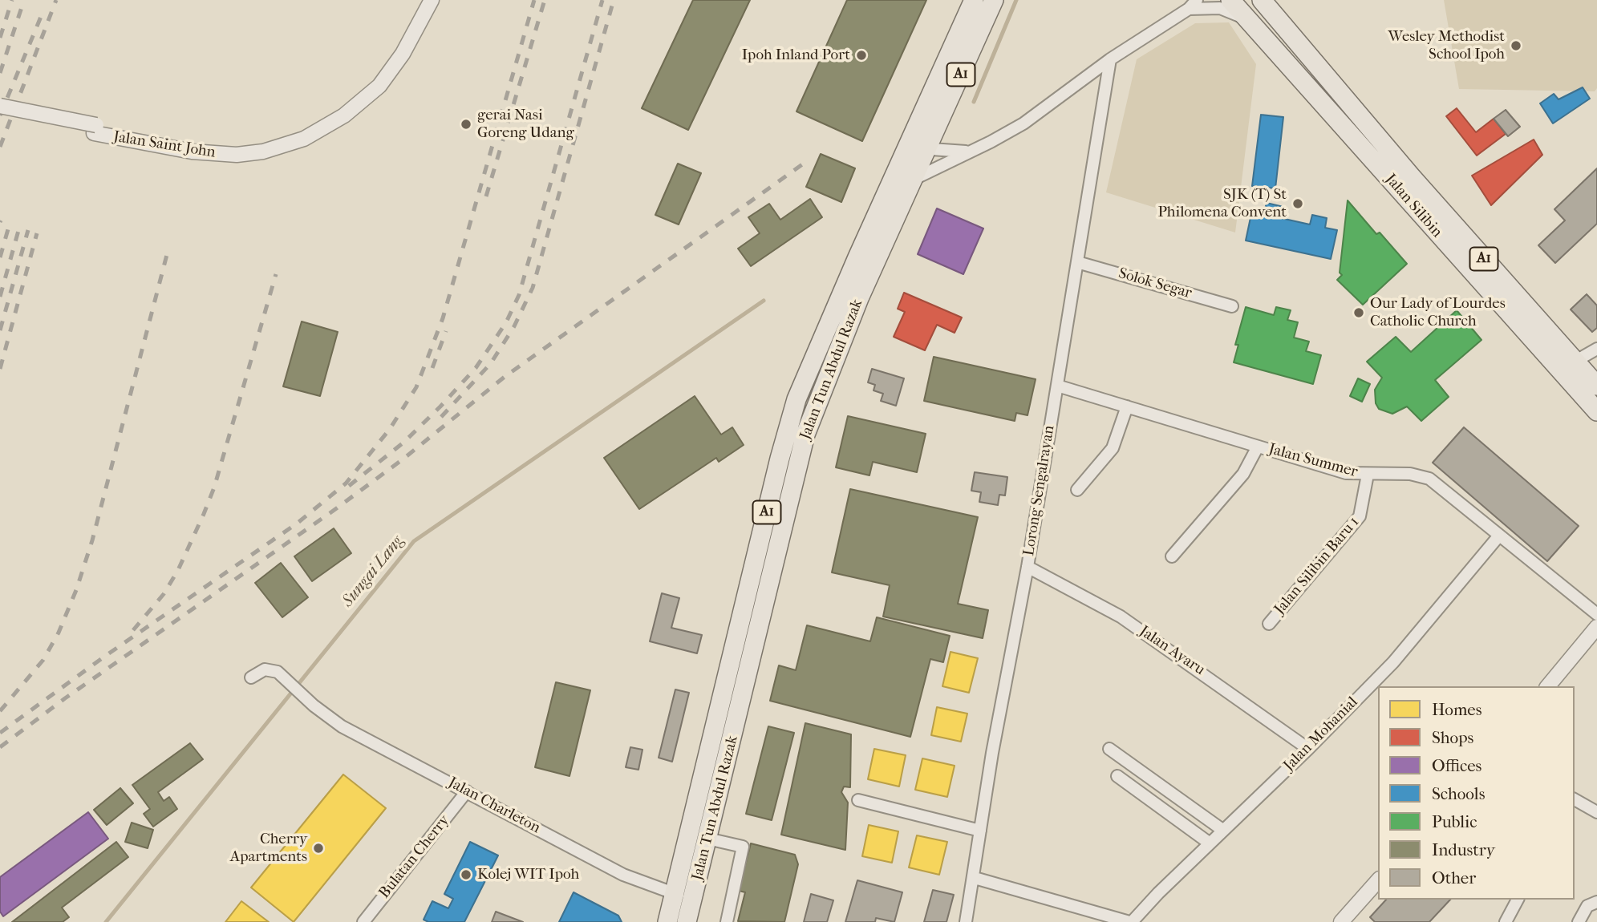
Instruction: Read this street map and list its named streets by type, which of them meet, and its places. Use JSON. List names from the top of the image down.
{
  "streets": {
    "main road": ["A1", "Jalan Silibin", "Jalan Tun Abdul Razak"],
    "street": [
      "Jalan Saint John",
      "Solok Segar",
      "Jalan Summer",
      "Lorong Sengalrayan",
      "Jalan Silibin Baru 1",
      "Jalan Ayaru",
      "Jalan Mohanial",
      "Jalan Charleton",
      "Bulatan Cherry"
    ]
  },
  "crossings": [
    ["Solok Segar", "Lorong Sengalrayan"],
    ["Jalan Tun Abdul Razak", "Jalan Charleton"],
    ["Jalan Summer", "Lorong Sengalrayan"],
    ["Jalan Summer", "Jalan Silibin Baru 1"],
    ["Jalan Summer", "Jalan Mohanial"],
    ["Lorong Sengalrayan", "Jalan Ayaru"],
    ["Jalan Ayaru", "Jalan Mohanial"],
    ["Jalan Charleton", "Bulatan Cherry"]
  ],
  "water": ["Sungai Lang"],
  "places": [
    "Wesley Methodist School Ipoh",
    "Ipoh Inland Port",
    "gerai Nasi Goreng Udang",
    "SJK (T) St Philomena Convent",
    "Our Lady of Lourdes Catholic Church",
    "Cherry Apartments",
    "Kolej WIT Ipoh"
  ],
  "legend": [
    "Homes",
    "Shops",
    "Offices",
    "Schools",
    "Public",
    "Industry",
    "Other"
  ]
}
